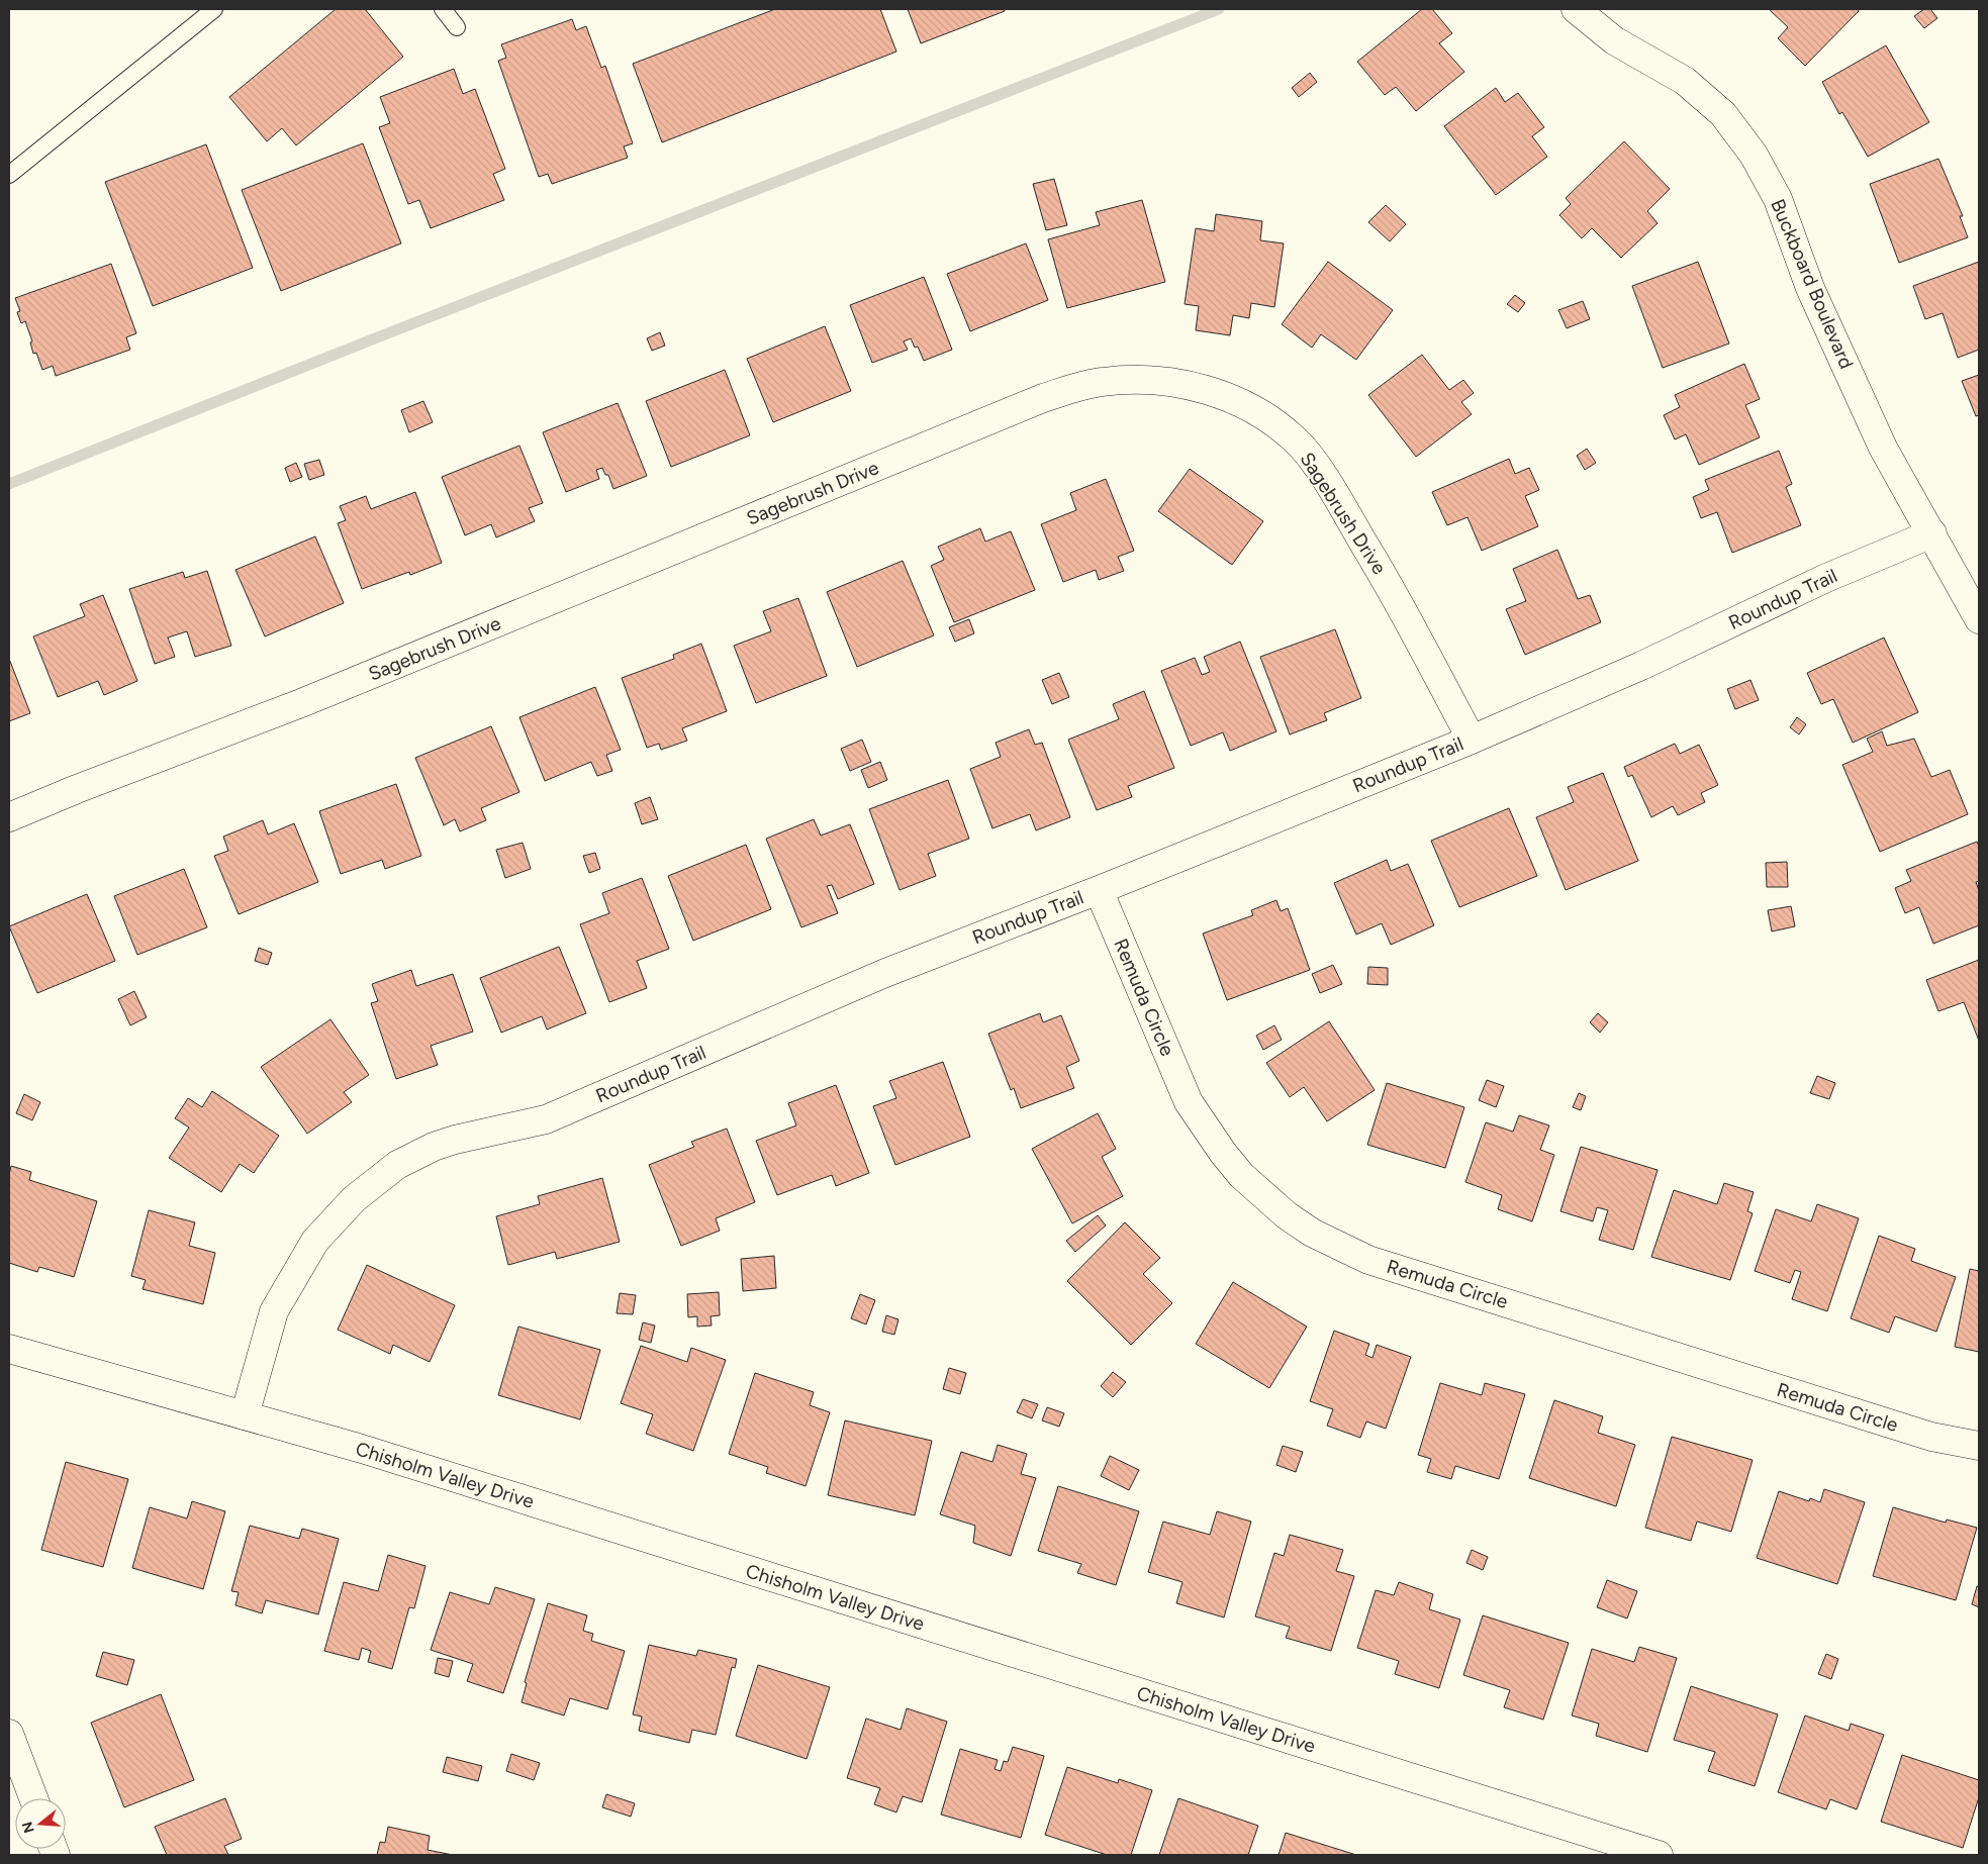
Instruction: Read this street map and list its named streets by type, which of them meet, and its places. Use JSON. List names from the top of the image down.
{
  "streets": {
    "street": [
      "Buckboard Boulevard",
      "Sagebrush Drive",
      "Roundup Trail",
      "Remuda Circle",
      "Chisholm Valley Drive"
    ]
  },
  "crossings": [
    ["Buckboard Boulevard", "Roundup Trail"],
    ["Sagebrush Drive", "Roundup Trail"],
    ["Roundup Trail", "Remuda Circle"],
    ["Roundup Trail", "Chisholm Valley Drive"]
  ],
  "north": "left"
}
